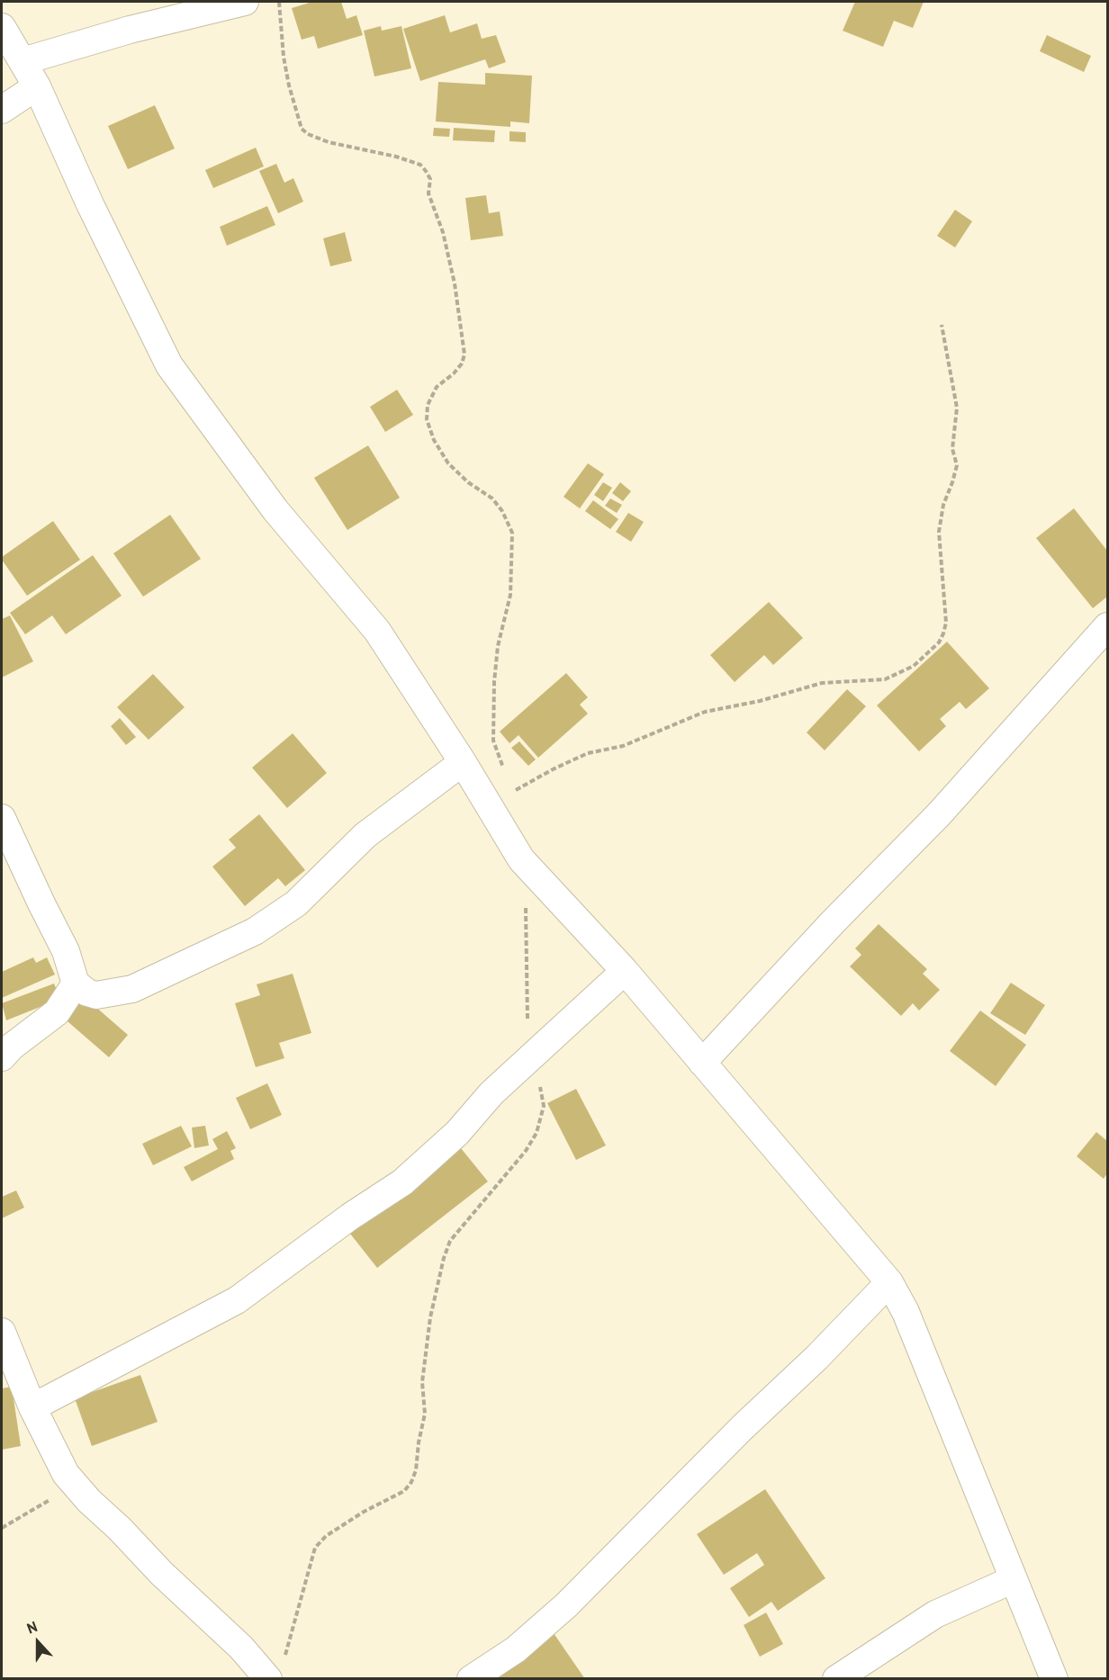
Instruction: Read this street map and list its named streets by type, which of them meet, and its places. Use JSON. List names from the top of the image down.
{
  "north": "top"
}
